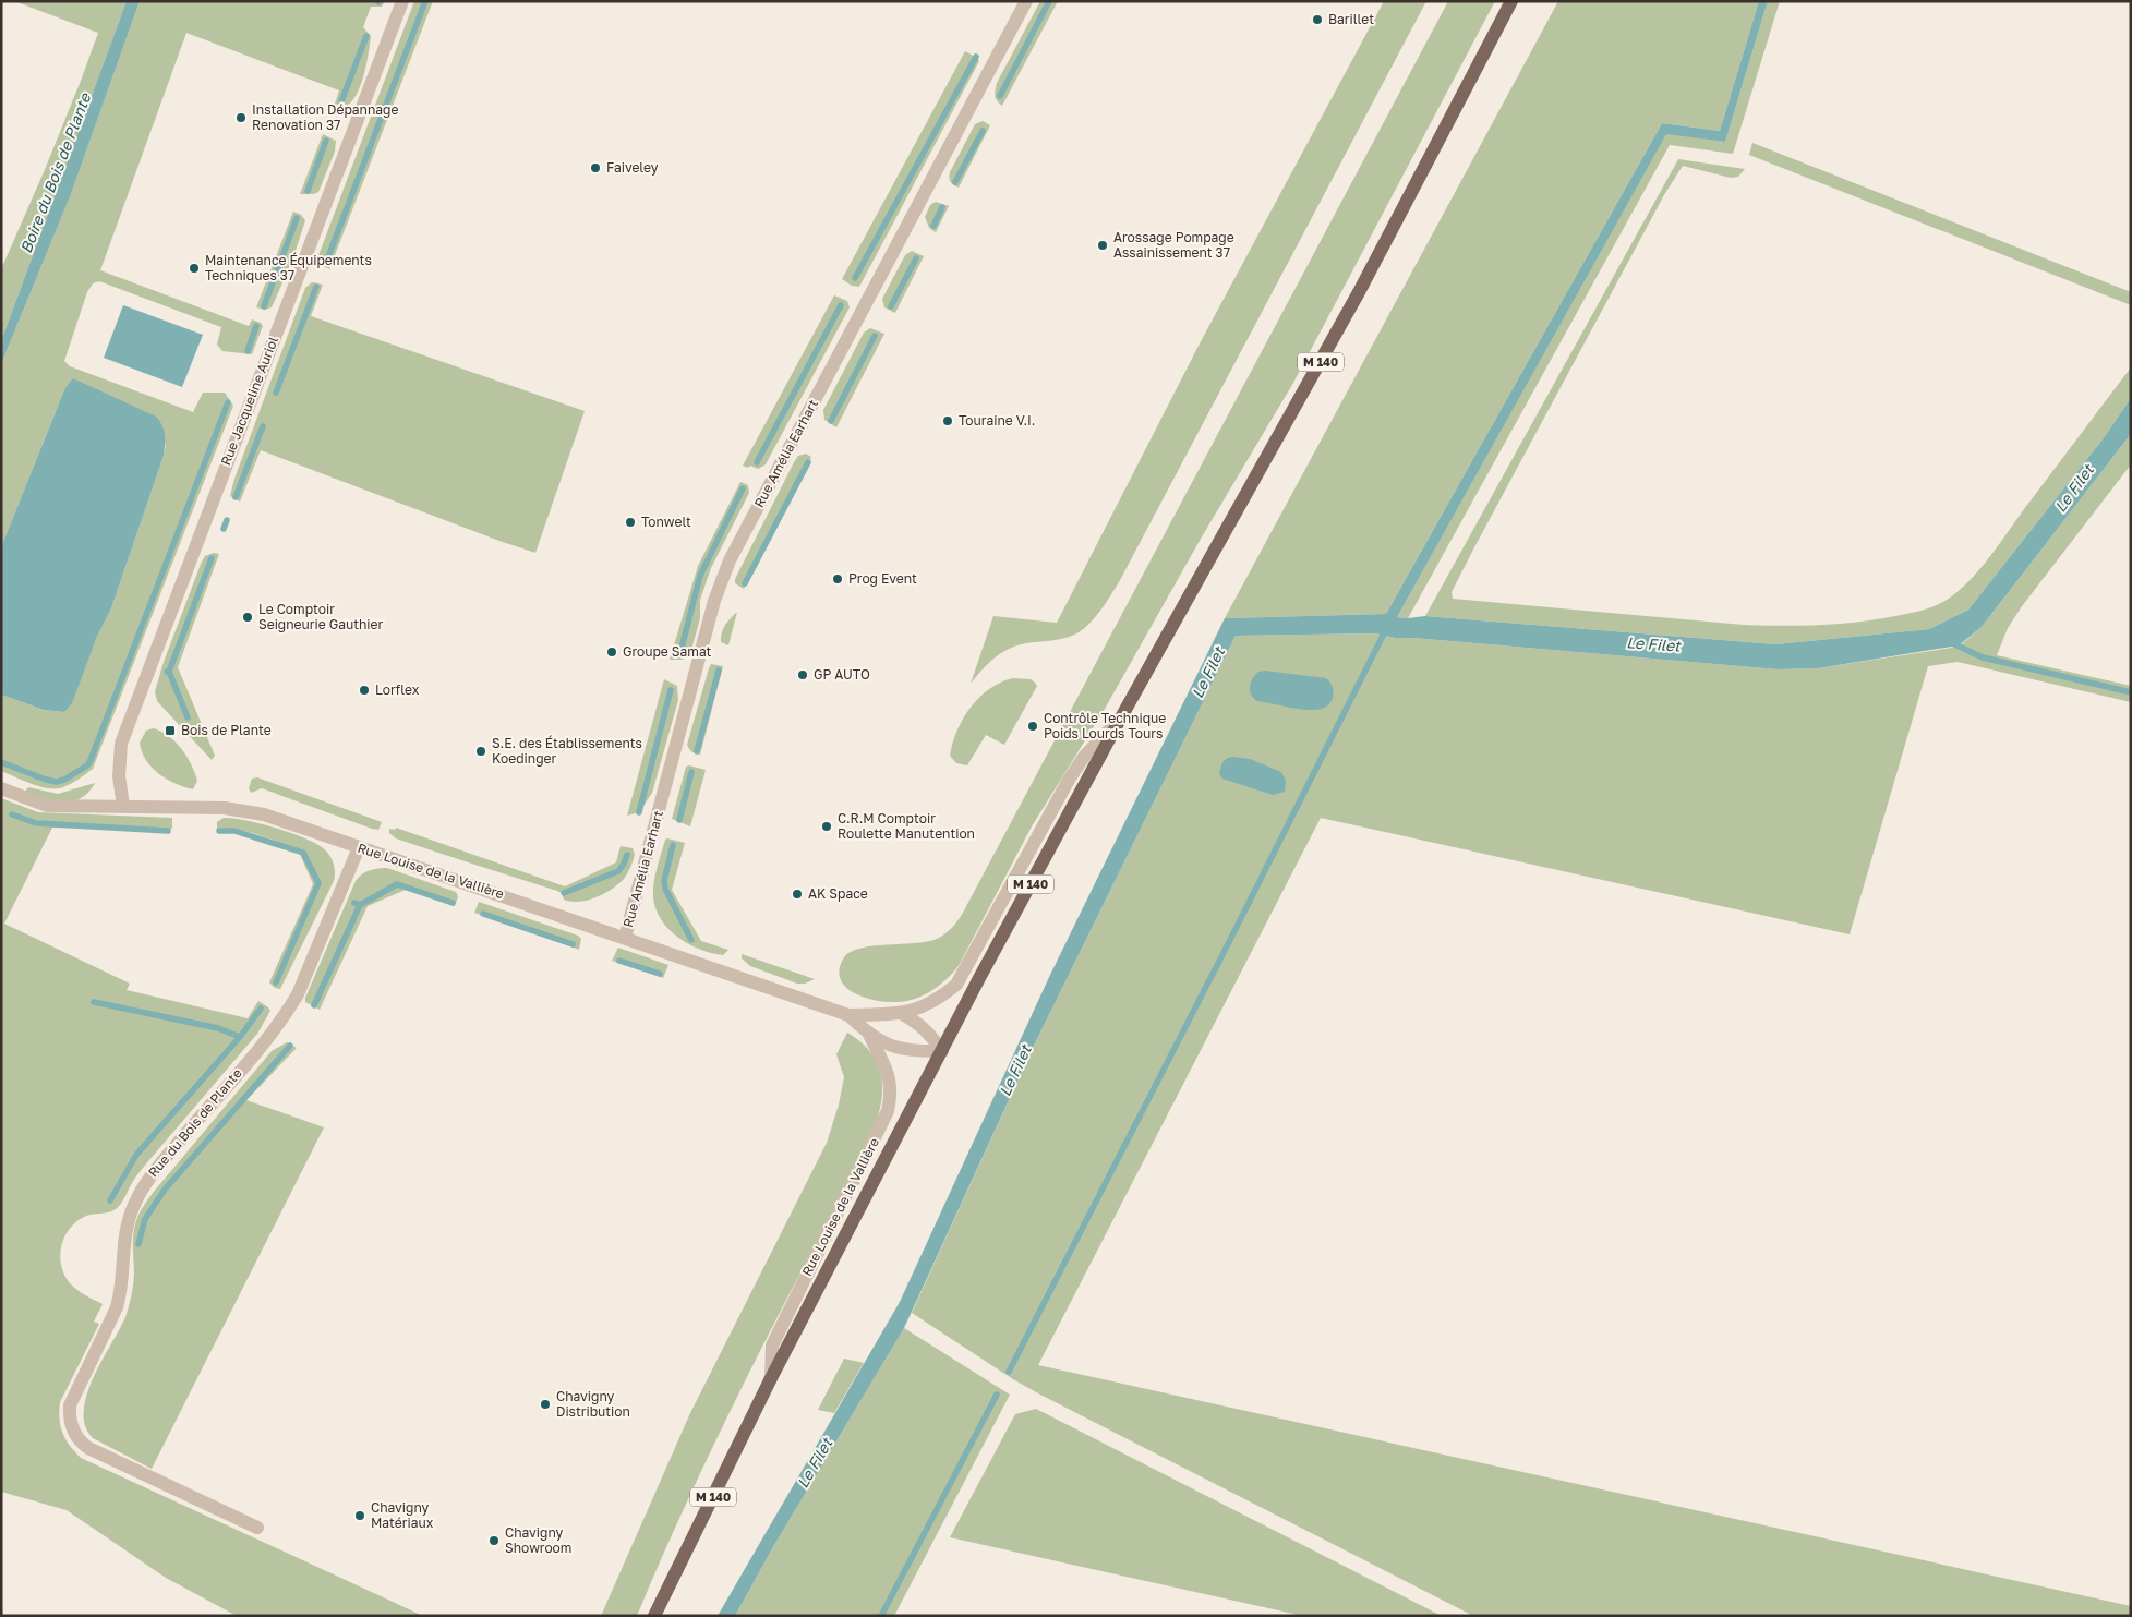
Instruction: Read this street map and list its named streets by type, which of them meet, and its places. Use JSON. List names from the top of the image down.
{
  "streets": {
    "main road": ["M 140"],
    "street": [
      "Rue Jacqueline Auriol",
      "Rue Amélia Earhart",
      "Rue Louise de la Vallière",
      "Rue du Bois de Plante"
    ]
  },
  "crossings": [
    ["M 140", "Rue Louise de la Vallière"],
    ["Rue Jacqueline Auriol", "Rue Louise de la Vallière"],
    ["Rue Amélia Earhart", "Rue Louise de la Vallière"],
    ["Rue Louise de la Vallière", "Rue du Bois de Plante"]
  ],
  "water": ["Boire du Bois de Plante", "Le Filet"],
  "places": {
    "other": [
      "Barillet",
      "Installation Dépannage Renovation 37",
      "Faiveley",
      "Arossage Pompage Assainissement 37",
      "Maintenance Équipements Techniques 37",
      "Touraine V.I.",
      "Tonwelt",
      "Prog Event",
      "Le Comptoir Seigneurie Gauthier",
      "Groupe Samat",
      "GP AUTO",
      "Lorflex",
      "Contrôle Technique Poids Lourds Tours",
      "S.E. des Établissements Koedinger",
      "C.R.M Comptoir Roulette Manutention",
      "AK Space",
      "Chavigny Distribution",
      "Chavigny Matériaux",
      "Chavigny Showroom"
    ],
    "transit": ["Bois de Plante"]
  }
}
